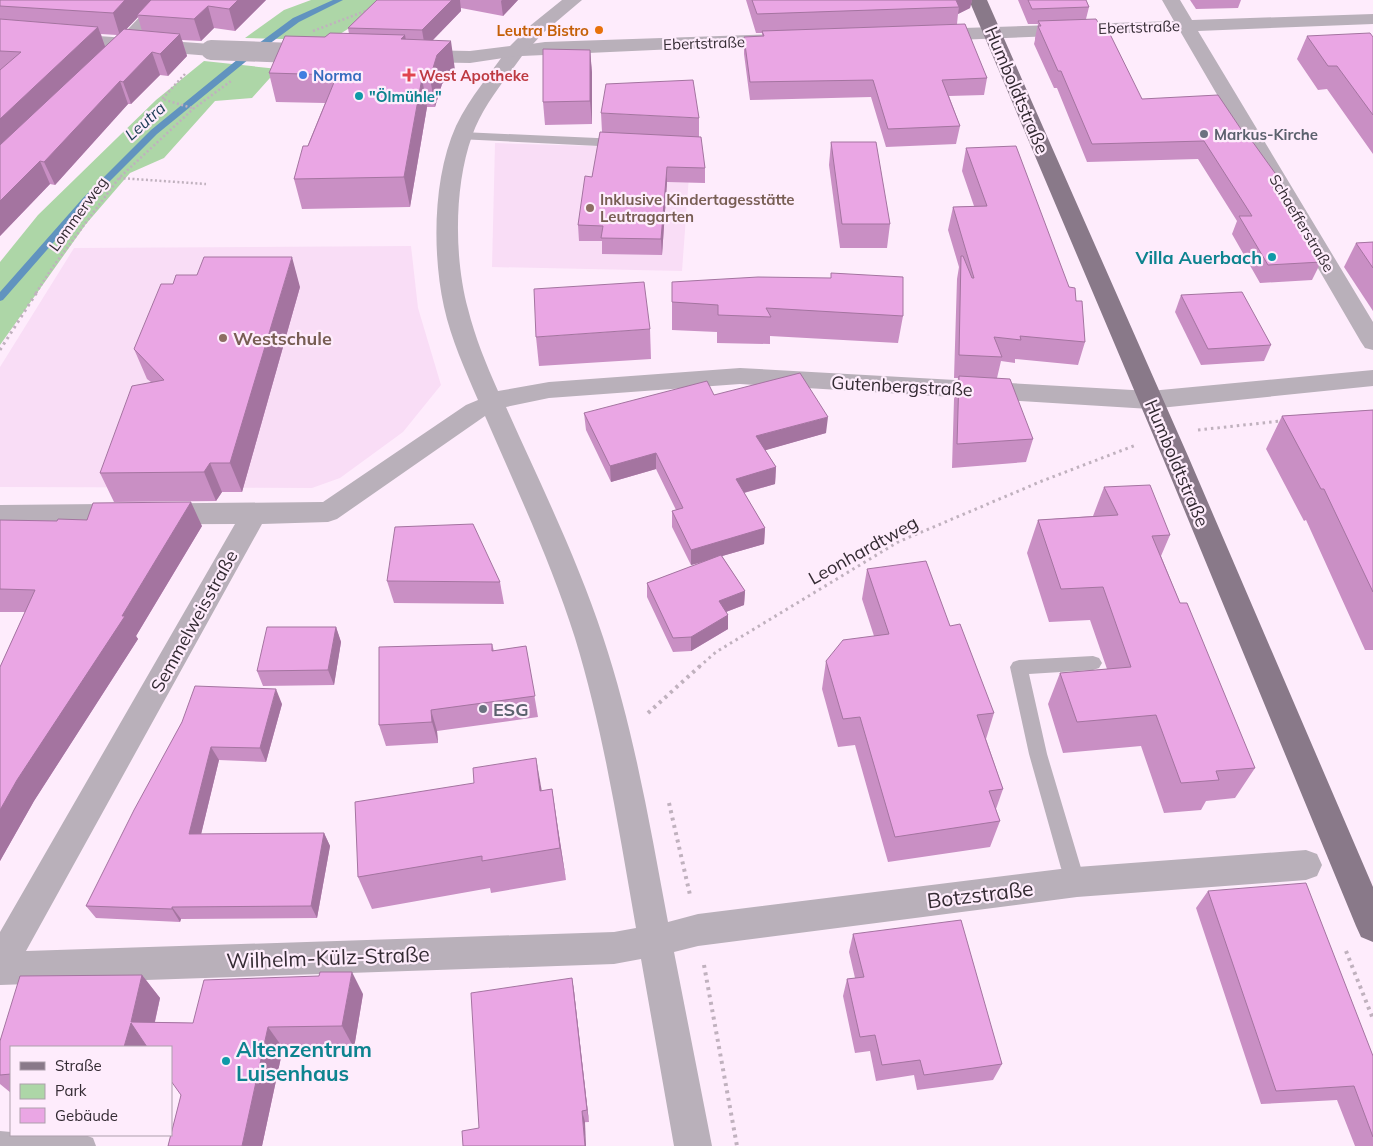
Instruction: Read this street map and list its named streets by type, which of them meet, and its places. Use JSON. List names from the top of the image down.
{
  "streets": {
    "main road": ["Humboldtstraße"],
    "street": [
      "Ebertstraße",
      "Schaefferstraße",
      "Gutenbergstraße",
      "Semmelweisstraße",
      "Botzstraße",
      "Wilhelm-Külz-Straße"
    ],
    "path": ["Lommerweg", "Leonhardtweg"]
  },
  "crossings": [
    ["Ebertstraße", "Humboldtstraße"],
    ["Ebertstraße", "Schaefferstraße"],
    ["Humboldtstraße", "Gutenbergstraße"],
    ["Semmelweisstraße", "Wilhelm-Külz-Straße"],
    ["Botzstraße", "Wilhelm-Külz-Straße"]
  ],
  "water": ["Leutra"],
  "places": {
    "other": [
      "Leutra Bistro",
      "Norma",
      "\"Ölmühle\"",
      "Markus-Kirche",
      "Inklusive Kindertagesstätte Leutragarten",
      "Villa Auerbach",
      "Westschule",
      "ESG",
      "Altenzentrum Luisenhaus"
    ],
    "health": ["West Apotheke"]
  },
  "legend": ["Straße", "Park", "Gebäude"]
}
